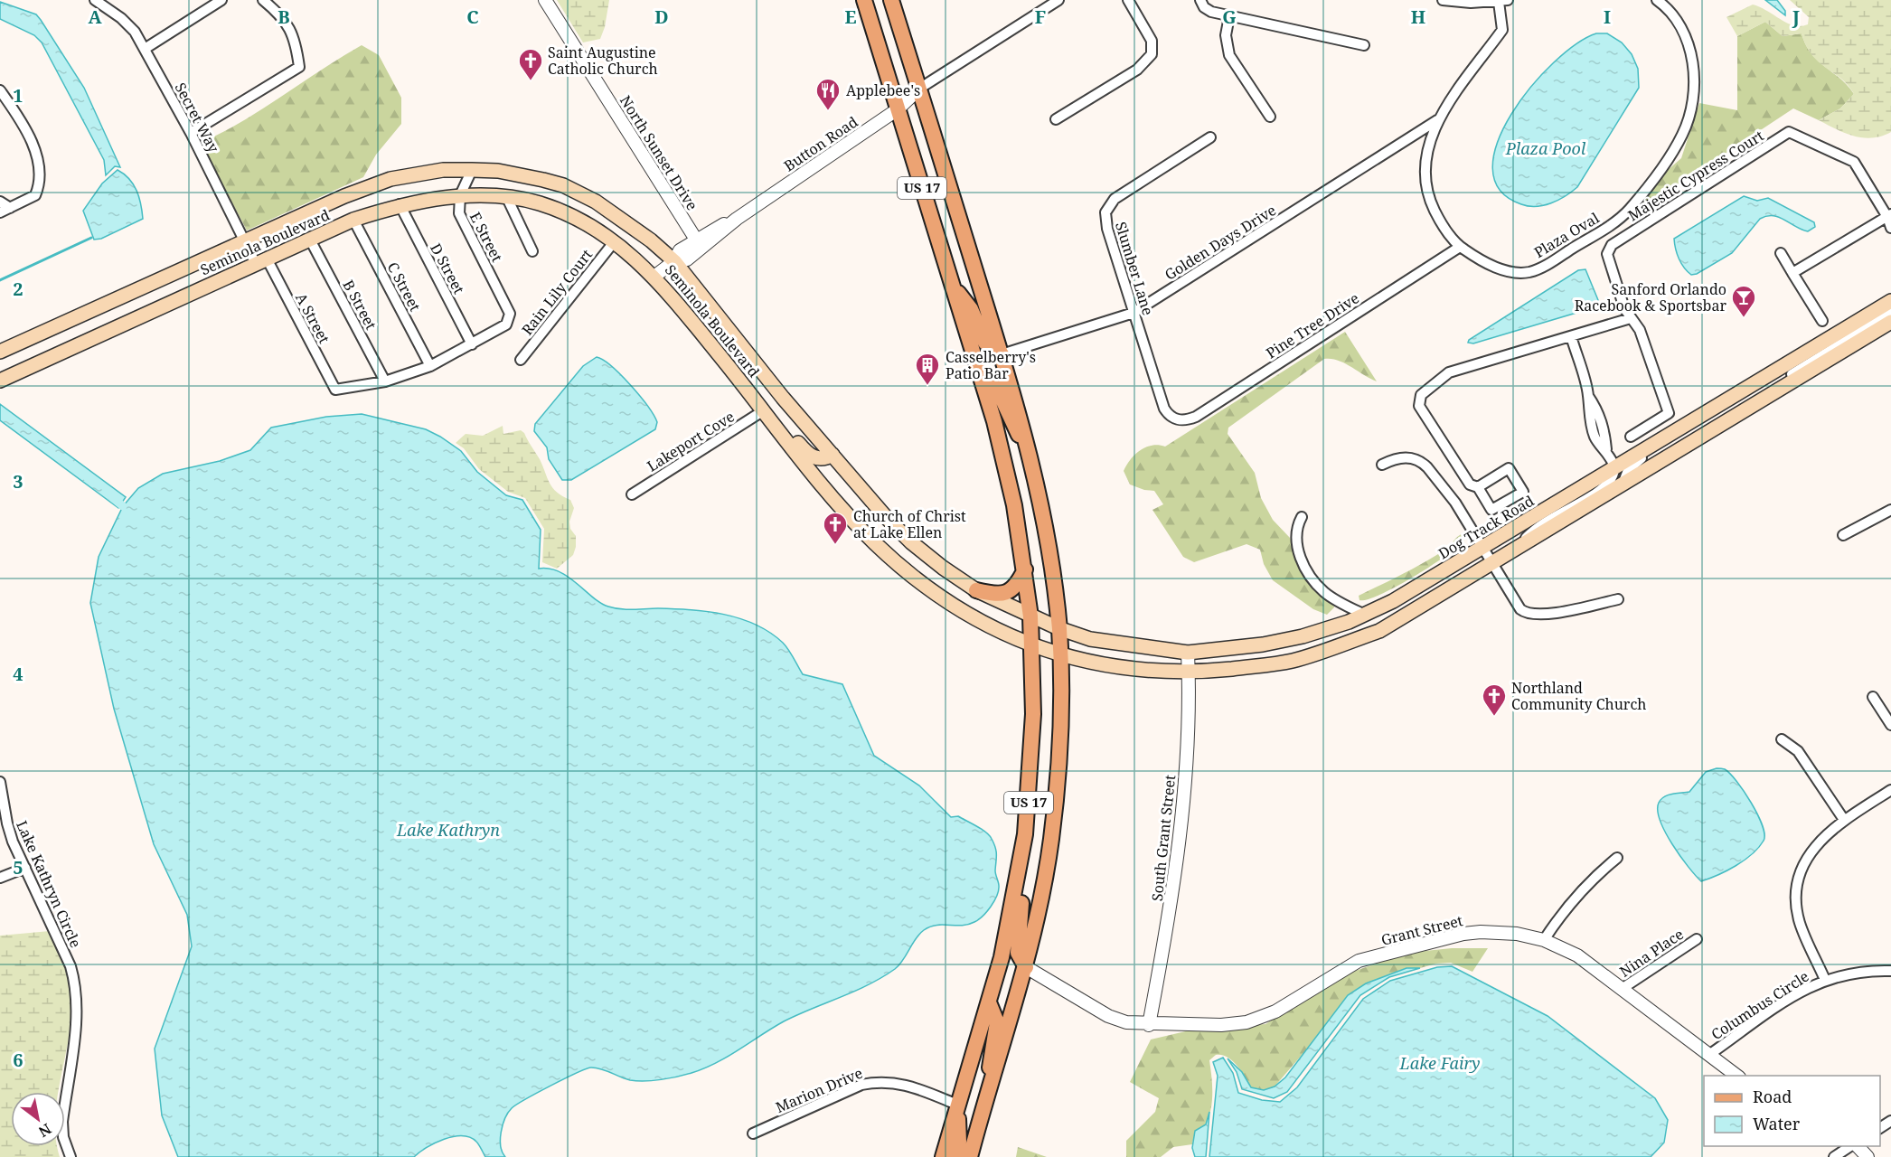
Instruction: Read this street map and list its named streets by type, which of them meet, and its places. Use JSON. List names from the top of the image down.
{
  "streets": {
    "main road": ["US 17", "Seminola Boulevard", "Dog Track Road"],
    "street": [
      "Secret Way",
      "Button Road",
      "North Sunset Drive",
      "Majestic Cypress Court",
      "Plaza Oval",
      "E Street",
      "Golden Days Drive",
      "D Street",
      "Slumber Lane",
      "C Street",
      "Rain Lily Court",
      "B Street",
      "A Street",
      "Pine Tree Drive",
      "Lakeport Cove",
      "South Grant Street",
      "Lake Kathryn Circle",
      "Grant Street",
      "Nina Place",
      "Columbus Circle",
      "Marion Drive"
    ]
  },
  "crossings": [
    ["Secret Way", "Seminola Boulevard"],
    ["Secret Way", "A Street"],
    ["Button Road", "North Sunset Drive"],
    ["Button Road", "US 17"],
    ["Button Road", "Seminola Boulevard"],
    ["US 17", "Seminola Boulevard"],
    ["US 17", "Golden Days Drive"],
    ["US 17", "Dog Track Road"],
    ["US 17", "Grant Street"],
    ["US 17", "Marion Drive"],
    ["Plaza Oval", "Golden Days Drive"],
    ["Plaza Oval", "Pine Tree Drive"],
    ["E Street", "Seminola Boulevard"],
    ["E Street", "D Street"],
    ["Seminola Boulevard", "D Street"],
    ["Seminola Boulevard", "C Street"],
    ["Seminola Boulevard", "Rain Lily Court"],
    ["Seminola Boulevard", "B Street"],
    ["Seminola Boulevard", "A Street"],
    ["Seminola Boulevard", "Lakeport Cove"],
    ["Seminola Boulevard", "Dog Track Road"],
    ["Golden Days Drive", "Slumber Lane"],
    ["Slumber Lane", "Pine Tree Drive"],
    ["B Street", "A Street"],
    ["Dog Track Road", "South Grant Street"],
    ["South Grant Street", "Grant Street"],
    ["Grant Street", "Nina Place"],
    ["Grant Street", "Columbus Circle"]
  ],
  "water": ["Plaza Pool", "Lake Kathryn", "Lake Fairy"],
  "places": {
    "church": ["Saint Augustine Catholic Church", "Church of Christ at Lake Ellen", "Northland Community Church"],
    "restaurant": ["Applebee's"],
    "bar": ["Sanford Orlando Racebook & Sportsbar"],
    "building": ["Casselberry's Patio Bar"]
  },
  "legend": ["Road", "Water"],
  "north": "bottom right",
  "grid": {
    "columns": [
      "A",
      "B",
      "C",
      "D",
      "E",
      "F",
      "G",
      "H",
      "I",
      "J"
    ],
    "rows": [
      "1",
      "2",
      "3",
      "4",
      "5",
      "6"
    ]
  }
}
